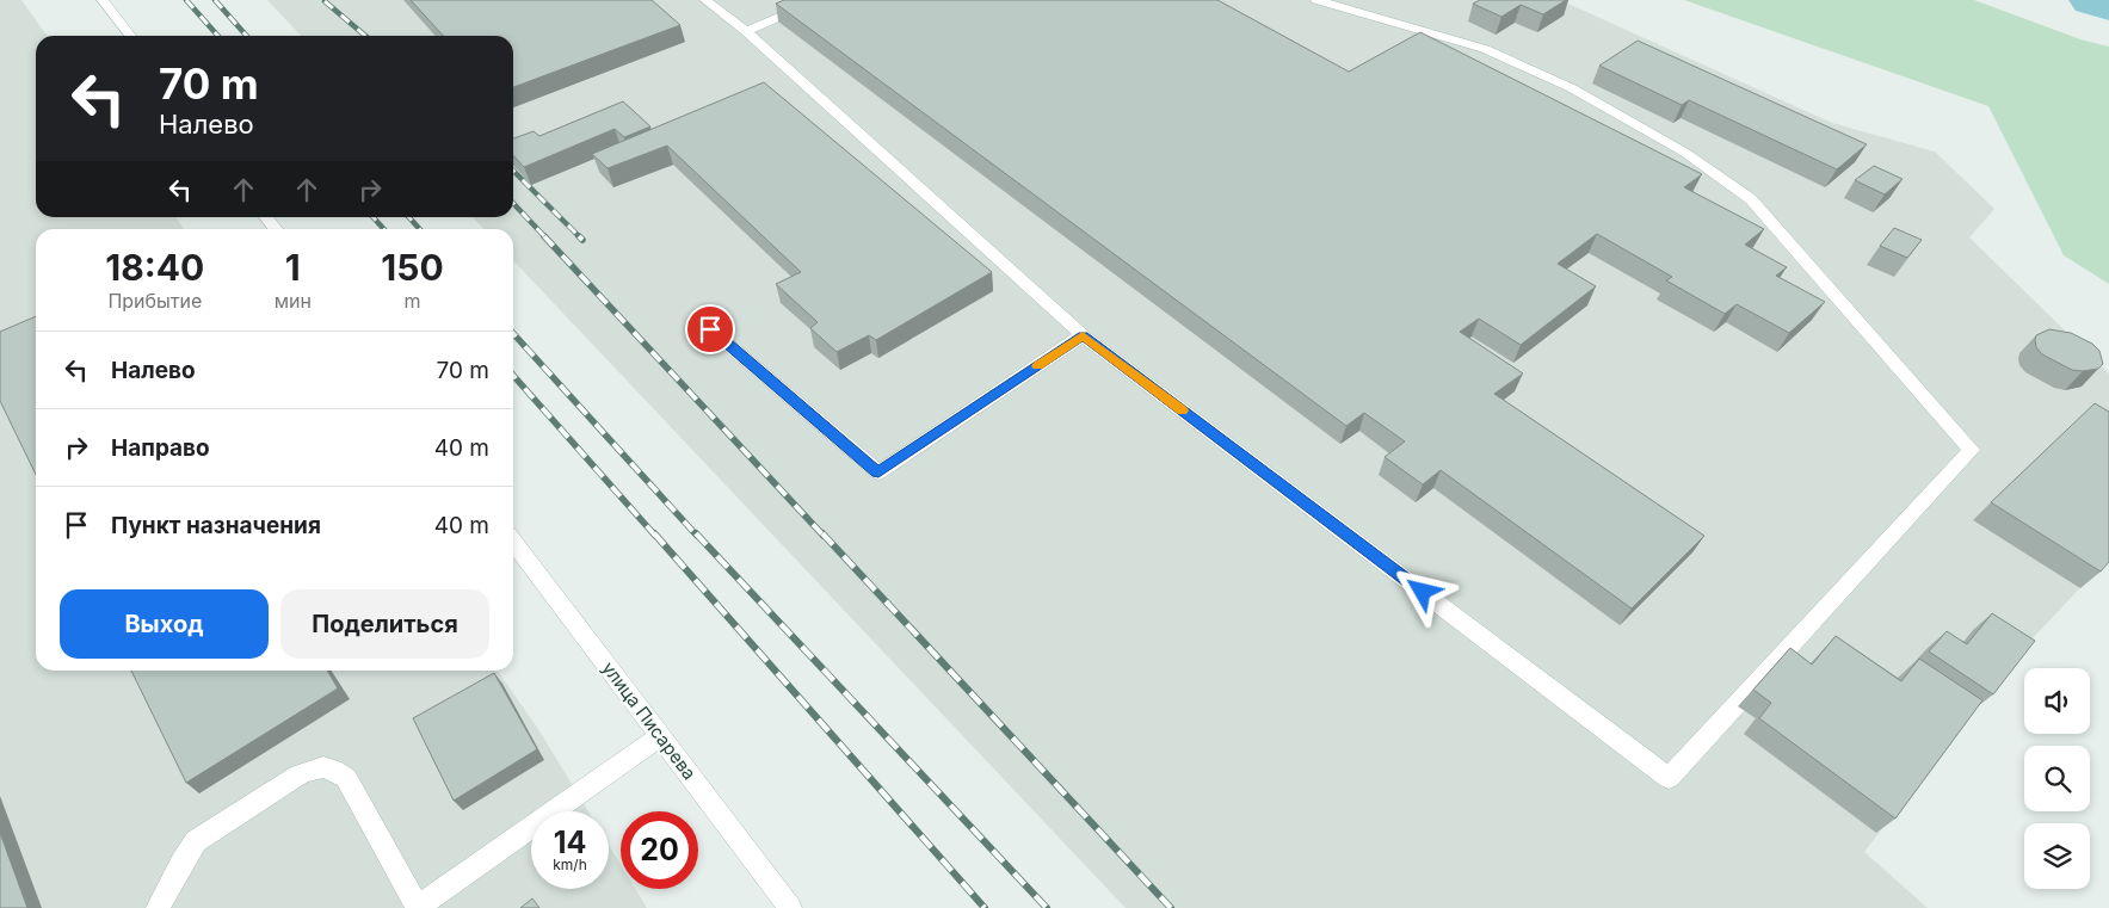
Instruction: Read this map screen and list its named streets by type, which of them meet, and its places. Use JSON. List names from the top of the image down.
{
  "streets": {
    "street": ["улица Писарева"]
  },
  "page": {
    "turn": ["70 m", "Налево"],
    "eta": [
      "18:40",
      "Прибытие",
      "1",
      "мин",
      "150",
      "m"
    ],
    "list": [
      {
        "name": "Налево",
        "value": "70 m"
      },
      {
        "name": "Направо",
        "value": "40 m"
      },
      {
        "name": "Пункт назначения",
        "value": "40 m"
      }
    ],
    "buttons": ["Выход", "Поделиться"],
    "speed": "14 km/h",
    "limit": "20"
  }
}
